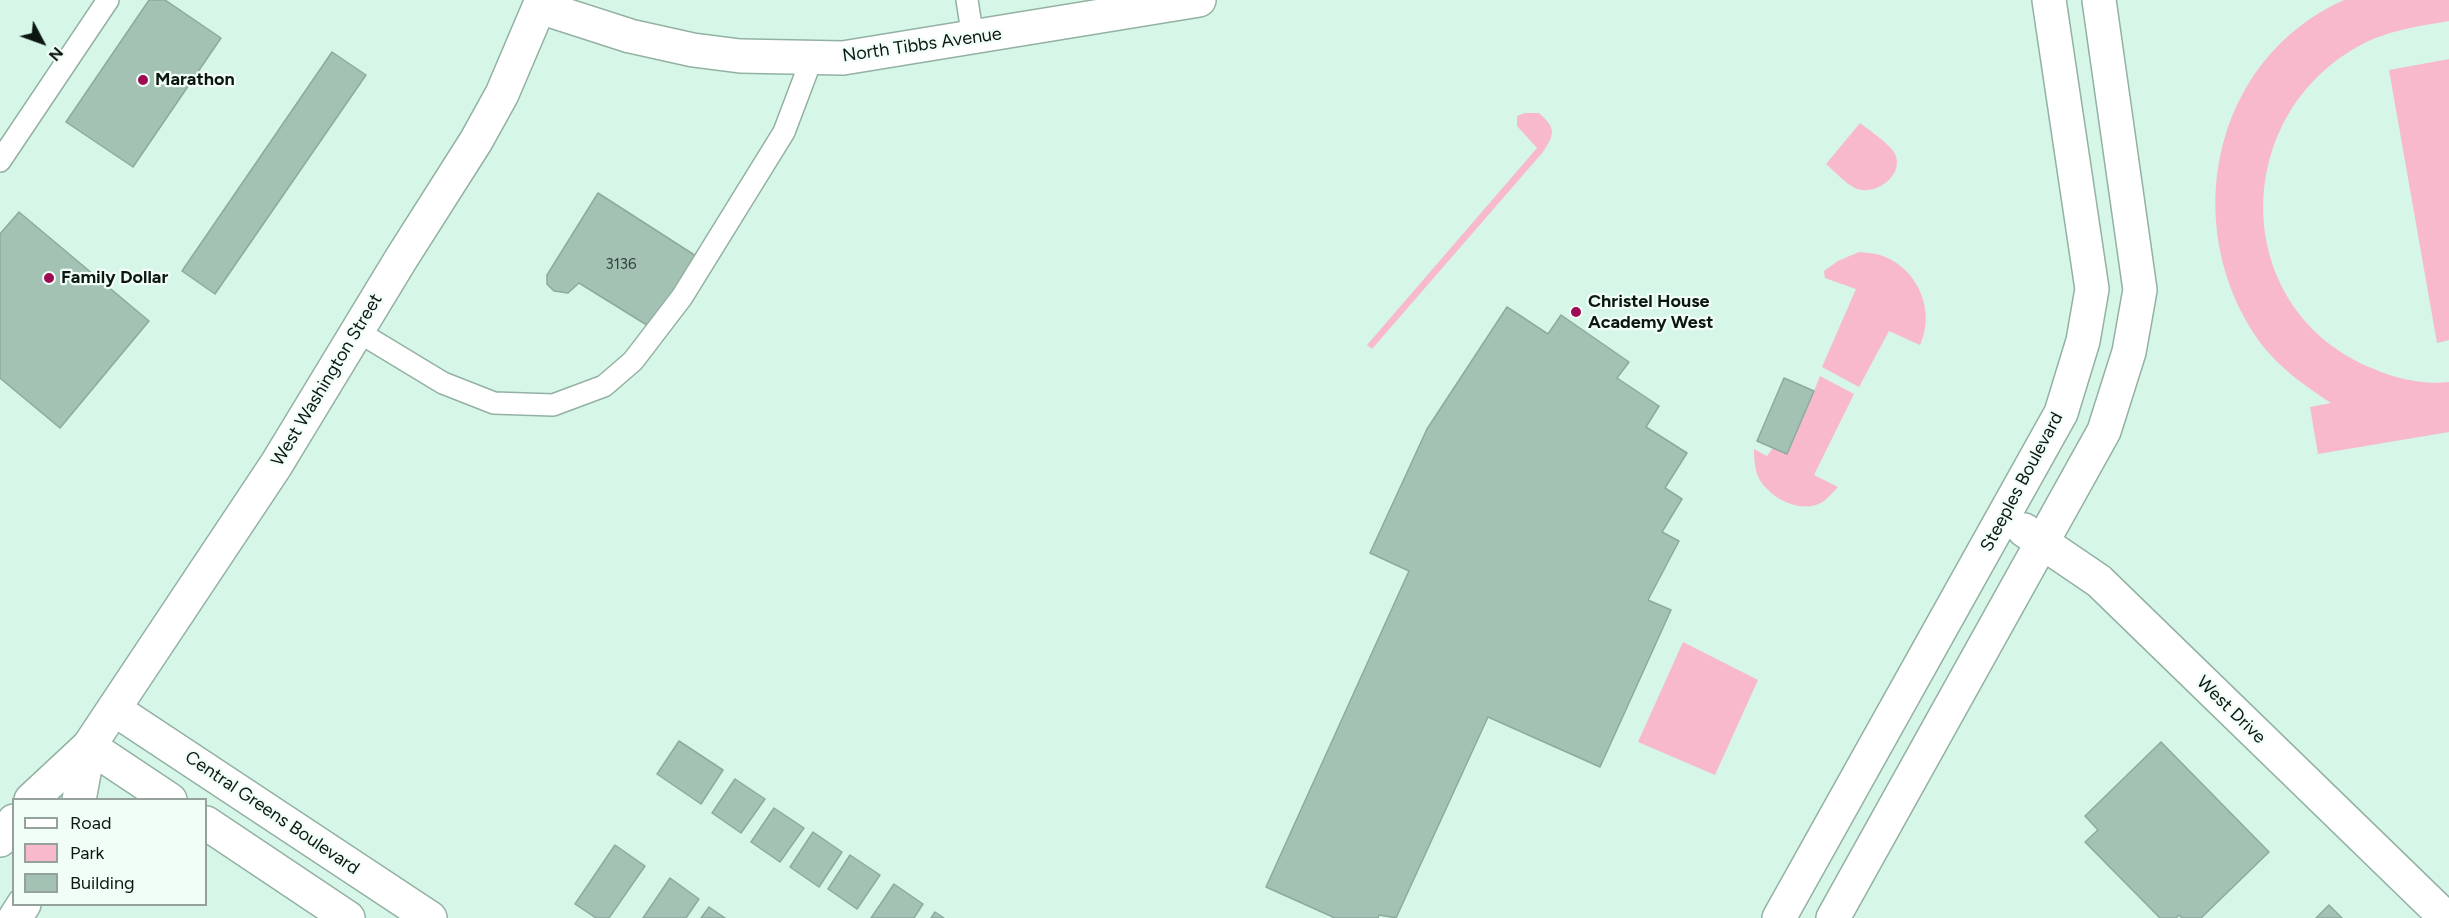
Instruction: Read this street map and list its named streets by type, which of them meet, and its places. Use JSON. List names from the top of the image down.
{
  "streets": {
    "street": [
      "North Tibbs Avenue",
      "West Washington Street",
      "Steeples Boulevard",
      "West Drive",
      "Central Greens Boulevard"
    ]
  },
  "crossings": [
    ["North Tibbs Avenue", "West Washington Street"],
    ["West Washington Street", "Central Greens Boulevard"],
    ["Steeples Boulevard", "West Drive"]
  ],
  "places": ["Marathon", "Family Dollar", "Christel House Academy West"],
  "house_numbers": ["3136"],
  "legend": ["Road", "Park", "Building"],
  "north": "bottom right"
}
